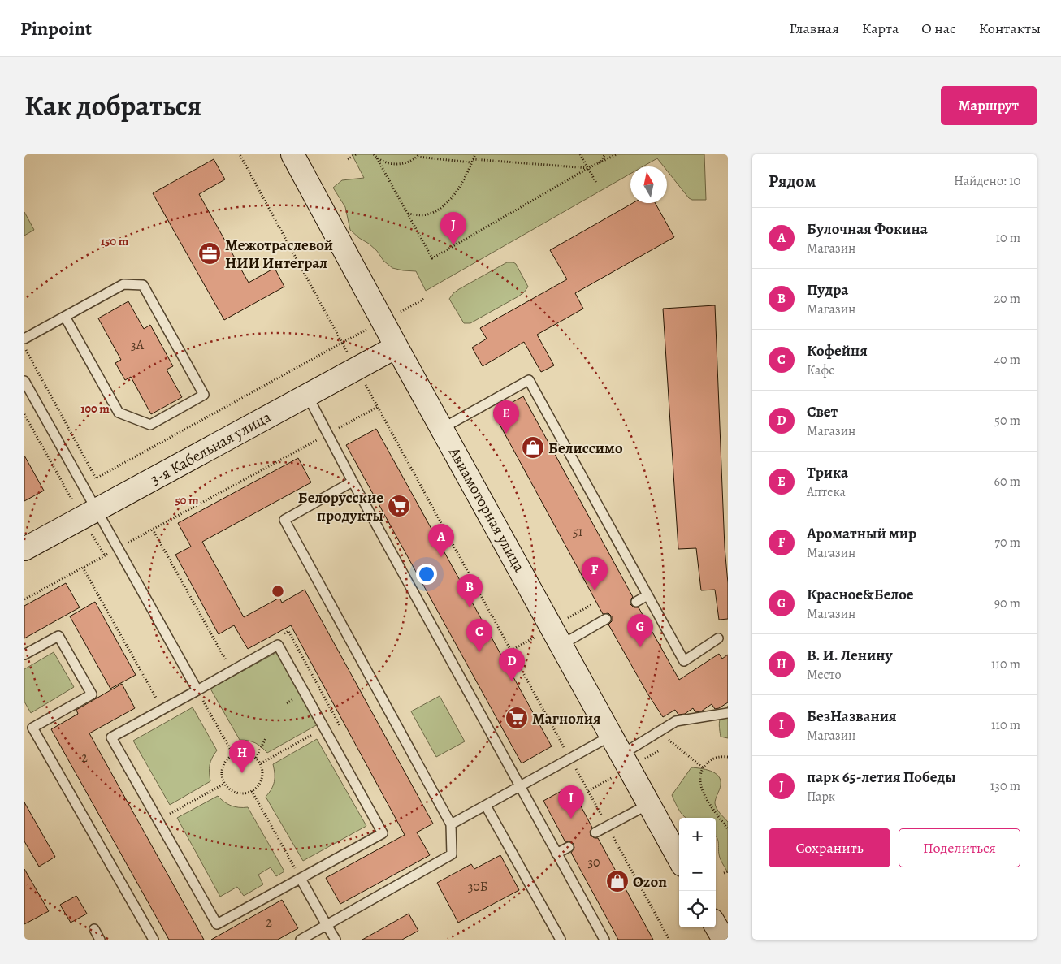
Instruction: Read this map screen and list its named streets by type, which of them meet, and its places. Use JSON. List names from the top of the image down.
{
  "streets": {
    "street": ["3-я Кабельная улица", "Авиамоторная улица"]
  },
  "crossings": [
    ["3-я Кабельная улица", "Авиамоторная улица"]
  ],
  "places": {
    "office": ["Межотраслевой НИИ Интеграл"],
    "shop": ["Белиссимо", "Ozon"],
    "supermarket": ["Белорусские продукты", "Магнолия"]
  },
  "house_numbers": [
    "3А",
    "51",
    "2",
    "30",
    "30Б",
    "2"
  ],
  "north": "top",
  "page": {
    "header": "Pinpoint",
    "nav": [
      "Главная",
      "Карта",
      "О нас",
      "Контакты"
    ],
    "title": "Как добраться",
    "buttons": [
      "Маршрут",
      ["Сохранить", "Поделиться"]
    ],
    "heading": ["Рядом", "Найдено: 10"],
    "list": [
      {
        "mark": "A",
        "name": "Булочная Фокина",
        "note": "Магазин",
        "value": "10 m"
      },
      {
        "mark": "B",
        "name": "Пудра",
        "note": "Магазин",
        "value": "20 m"
      },
      {
        "mark": "C",
        "name": "Кофейня",
        "note": "Кафе",
        "value": "40 m"
      },
      {
        "mark": "D",
        "name": "Свет",
        "note": "Магазин",
        "value": "50 m"
      },
      {
        "mark": "E",
        "name": "Трика",
        "note": "Аптека",
        "value": "60 m"
      },
      {
        "mark": "F",
        "name": "Ароматный мир",
        "note": "Магазин",
        "value": "70 m"
      },
      {
        "mark": "G",
        "name": "Красное&Белое",
        "note": "Магазин",
        "value": "90 m"
      },
      {
        "mark": "H",
        "name": "В. И. Ленину",
        "note": "Место",
        "value": "110 m"
      },
      {
        "mark": "I",
        "name": "БезНазвания",
        "note": "Магазин",
        "value": "110 m"
      },
      {
        "mark": "J",
        "name": "парк 65-летия Победы",
        "note": "Парк",
        "value": "130 m"
      }
    ],
    "pins": [
      "J",
      "E",
      "A",
      "F",
      "B",
      "G",
      "C",
      "D",
      "H",
      "I"
    ],
    "map_buttons": ["+", "−"]
  },
  "rings": ["150 m", "100 m", "50 m"]
}
